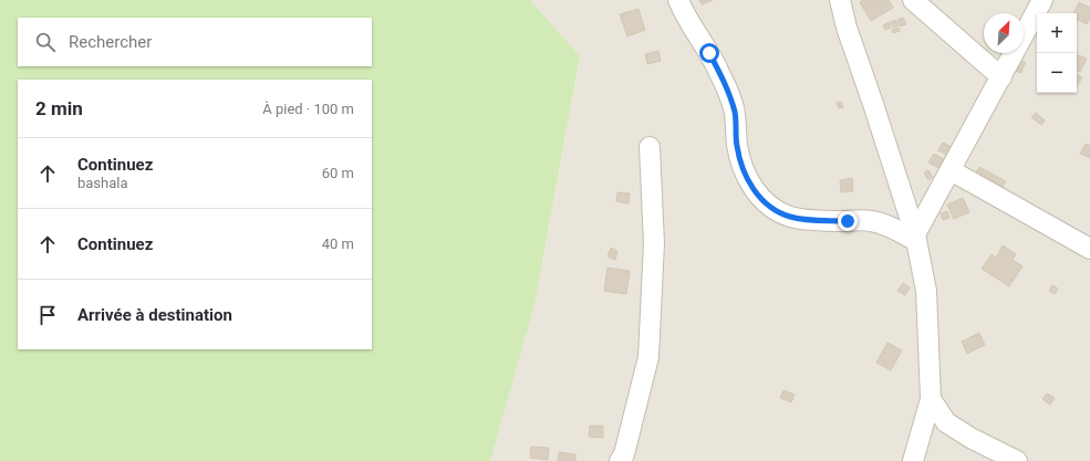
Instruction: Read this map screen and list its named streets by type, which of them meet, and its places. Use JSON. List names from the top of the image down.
{
  "north": "top right",
  "page": {
    "map_buttons": ["+", "−"],
    "search": "Rechercher",
    "heading": ["2 min", "À pied · 100 m"],
    "list": [
      ["Continuez", "bashala", "60 m"],
      ["Continuez", "40 m"],
      "Arrivée à destination"
    ]
  }
}
